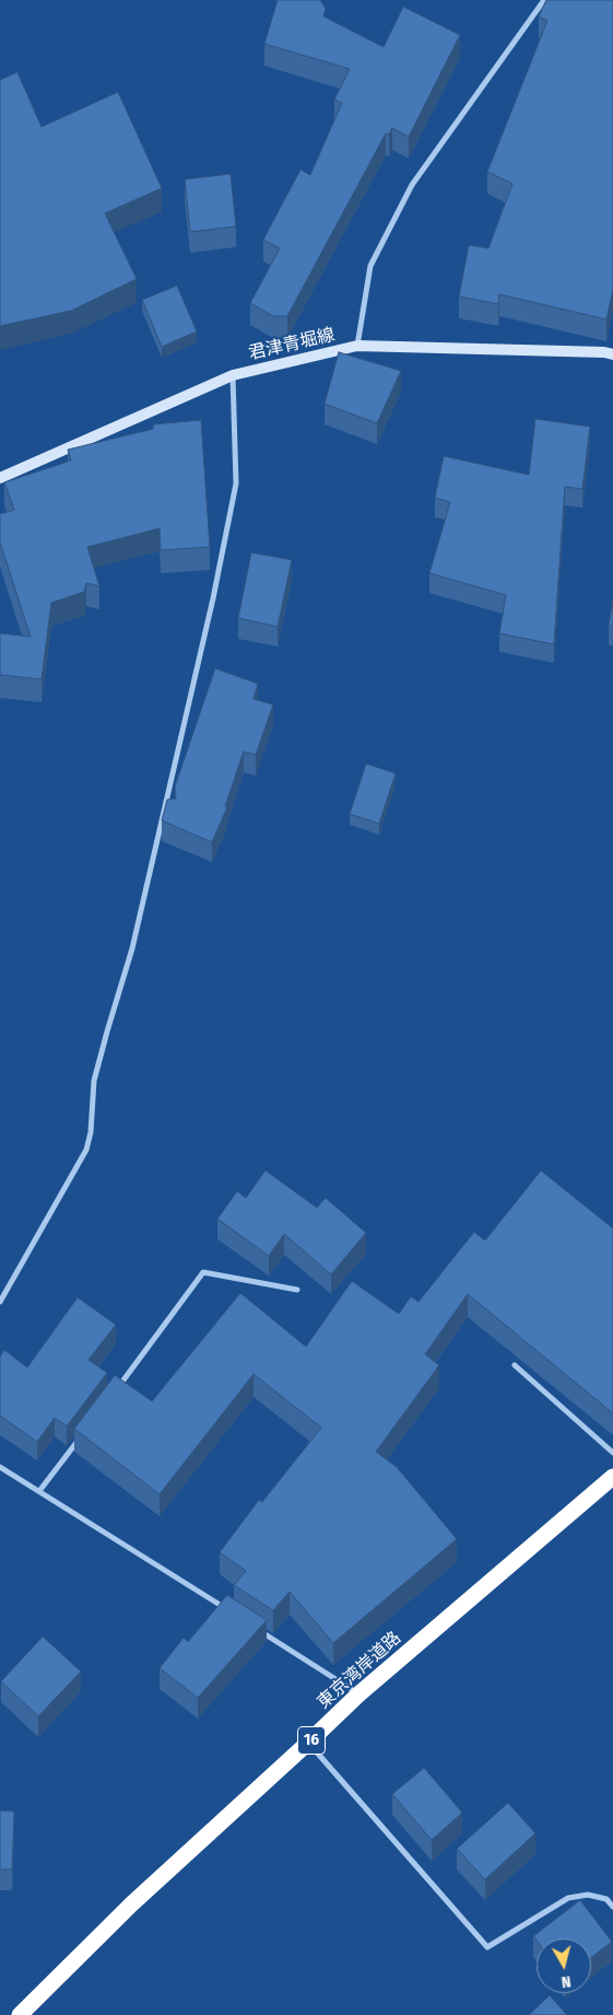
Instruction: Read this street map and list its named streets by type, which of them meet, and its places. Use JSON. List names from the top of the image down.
{
  "streets": {
    "highway": ["東京湾岸道路", "16"],
    "main road": ["君津青堀線"]
  },
  "north": "bottom"
}
